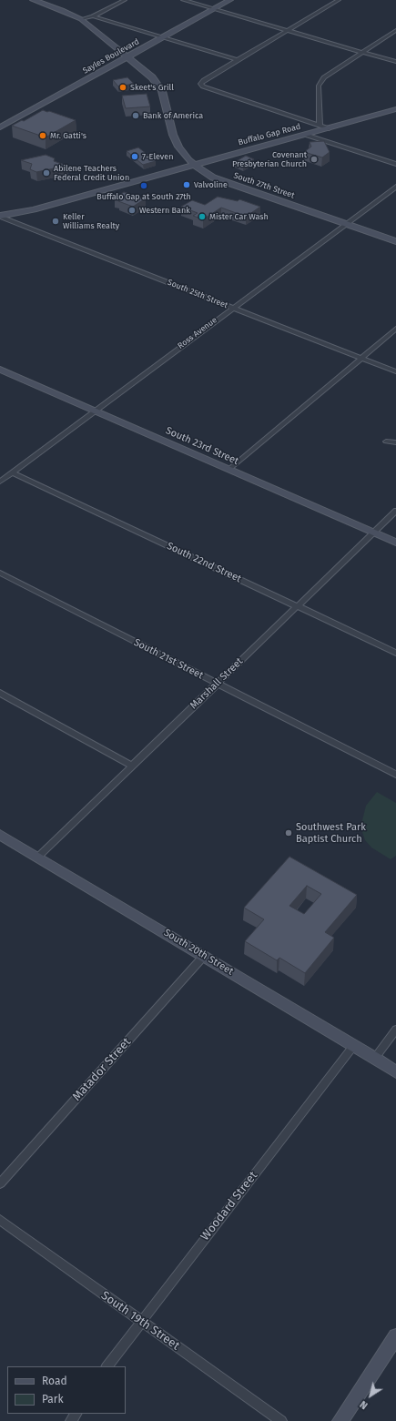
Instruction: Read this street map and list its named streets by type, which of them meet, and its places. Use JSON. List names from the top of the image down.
{
  "streets": {
    "main road": [
      "Sayles Boulevard",
      "Buffalo Gap Road",
      "South 27th Street",
      "South 23rd Street",
      "South 20th Street"
    ],
    "street": [
      "South 25th Street",
      "Ross Avenue",
      "South 22nd Street",
      "South 21st Street",
      "Marshall Street",
      "Matador Street",
      "Woodard Street",
      "South 19th Street"
    ]
  },
  "crossings": [
    ["Sayles Boulevard", "South 27th Street"],
    ["Buffalo Gap Road", "South 27th Street"],
    ["Buffalo Gap Road", "South 25th Street"],
    ["South 27th Street", "Ross Avenue"],
    ["South 25th Street", "Ross Avenue"],
    ["Ross Avenue", "South 23rd Street"],
    ["Ross Avenue", "South 22nd Street"],
    ["South 23rd Street", "Marshall Street"],
    ["South 22nd Street", "Marshall Street"],
    ["South 21st Street", "Marshall Street"],
    ["Marshall Street", "South 20th Street"],
    ["South 20th Street", "Matador Street"],
    ["South 20th Street", "Woodard Street"],
    ["Woodard Street", "South 19th Street"]
  ],
  "places": [
    "Skeet's Grill",
    "Bank of America",
    "Mr. Gatti's",
    "7-Eleven",
    "Covenant Presbyterian Church",
    "Abilene Teachers Federal Credit Union",
    "Valvoline",
    "Buffalo Gap at South 27th",
    "Western Bank",
    "Mister Car Wash",
    "Keller Williams Realty",
    "Southwest Park Baptist Church"
  ],
  "legend": ["Road", "Park"],
  "north": "bottom left"
}
